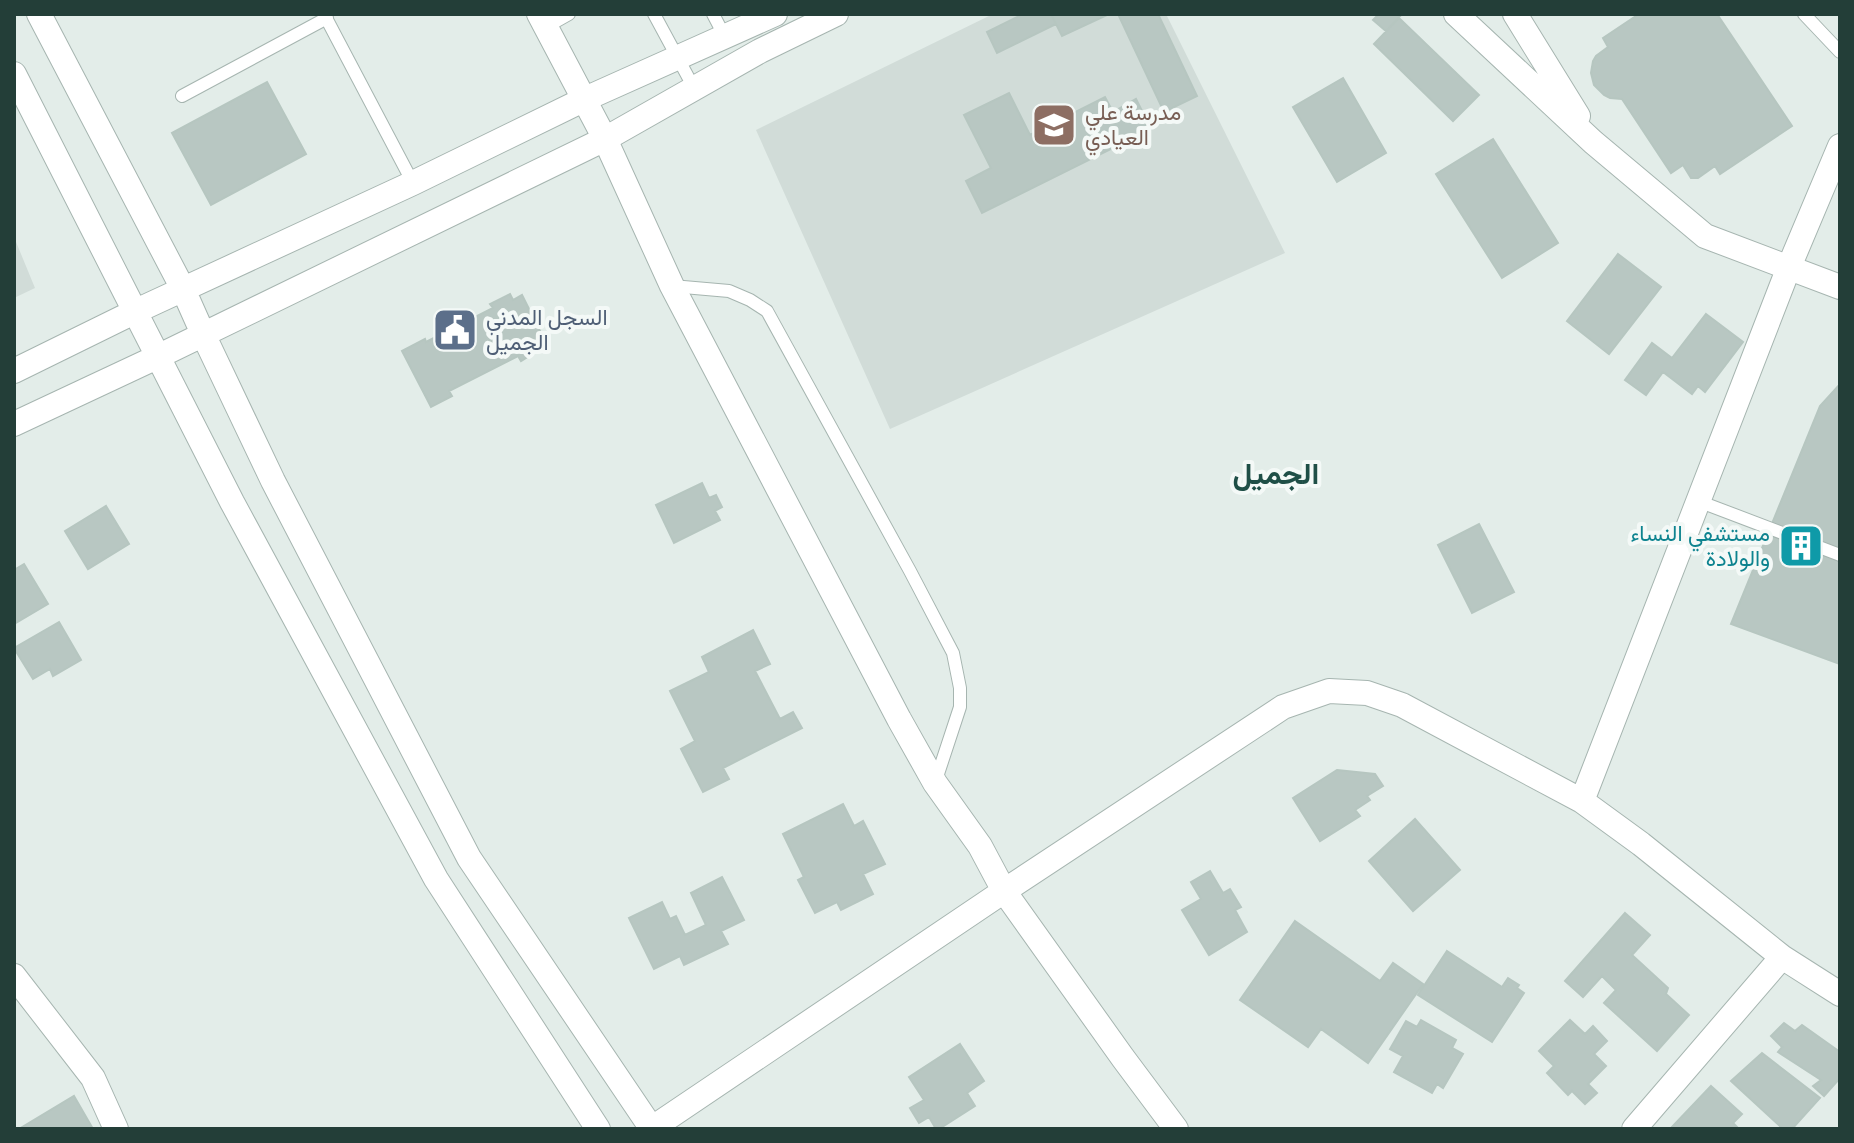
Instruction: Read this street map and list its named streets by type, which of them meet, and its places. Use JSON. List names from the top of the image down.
{
  "districts": ["الجميل"],
  "places": {
    "school or university": ["مدرسة علي العيادي"],
    "public building": ["السجل المدني الجميل"],
    "building": ["مستشفي النساء والولادة"]
  }
}
